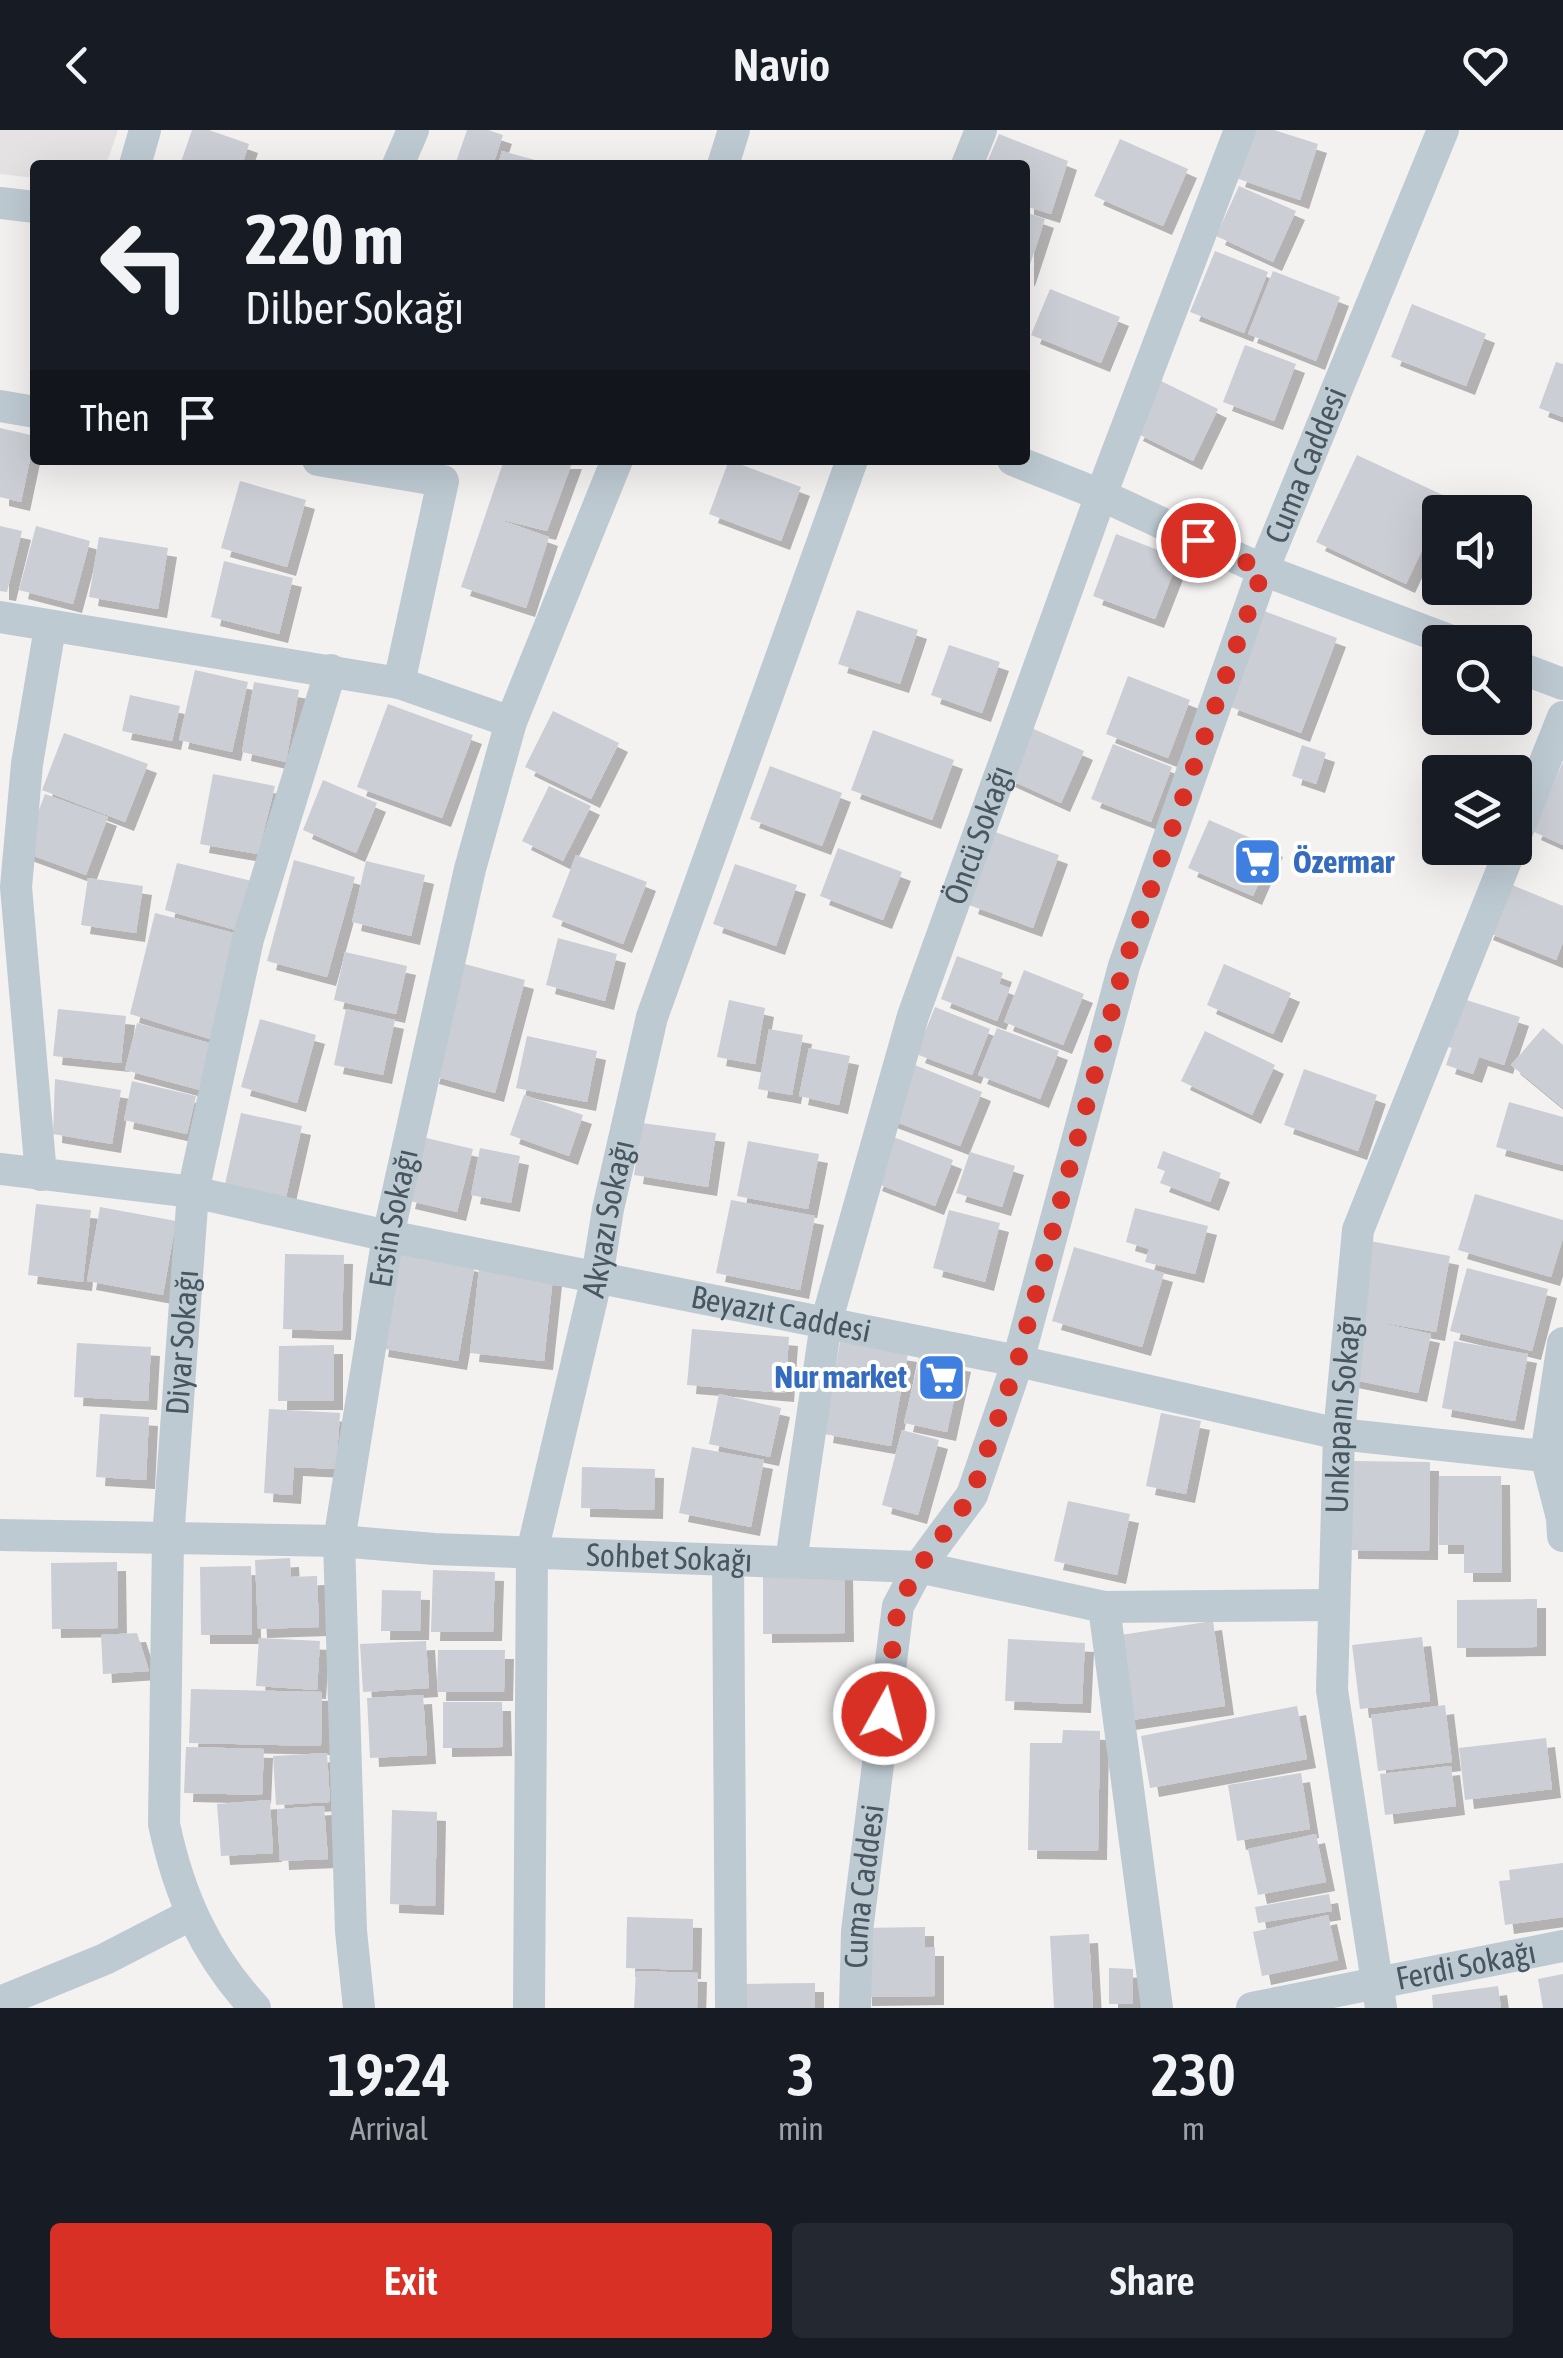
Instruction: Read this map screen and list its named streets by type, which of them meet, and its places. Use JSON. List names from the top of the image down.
{
  "streets": {
    "street": [
      "Cuma Caddesi",
      "Öncü Sokağı",
      "Ersin Sokağı",
      "Akyazı Sokağı",
      "Beyazıt Caddesi",
      "Diyar Sokağı",
      "Unkapanı Sokağı",
      "Sohbet Sokağı",
      "Ferdi Sokağı"
    ]
  },
  "crossings": [
    ["Cuma Caddesi", "Beyazıt Caddesi"],
    ["Cuma Caddesi", "Sohbet Sokağı"],
    ["Öncü Sokağı", "Beyazıt Caddesi"],
    ["Öncü Sokağı", "Sohbet Sokağı"],
    ["Ersin Sokağı", "Beyazıt Caddesi"],
    ["Ersin Sokağı", "Sohbet Sokağı"],
    ["Akyazı Sokağı", "Beyazıt Caddesi"],
    ["Akyazı Sokağı", "Sohbet Sokağı"],
    ["Beyazıt Caddesi", "Diyar Sokağı"],
    ["Beyazıt Caddesi", "Unkapanı Sokağı"],
    ["Diyar Sokağı", "Sohbet Sokağı"],
    ["Unkapanı Sokağı", "Sohbet Sokağı"],
    ["Unkapanı Sokağı", "Ferdi Sokağı"]
  ],
  "places": {
    "supermarket": ["Özermar", "Nur market"]
  },
  "page": {
    "header": "Navio",
    "turn": ["220 m", "Dilber Sokağı"],
    "then": "Then",
    "eta": [
      "19:24",
      "Arrival",
      "3",
      "min",
      "230",
      "m"
    ],
    "buttons": ["Exit", "Share"]
  }
}
